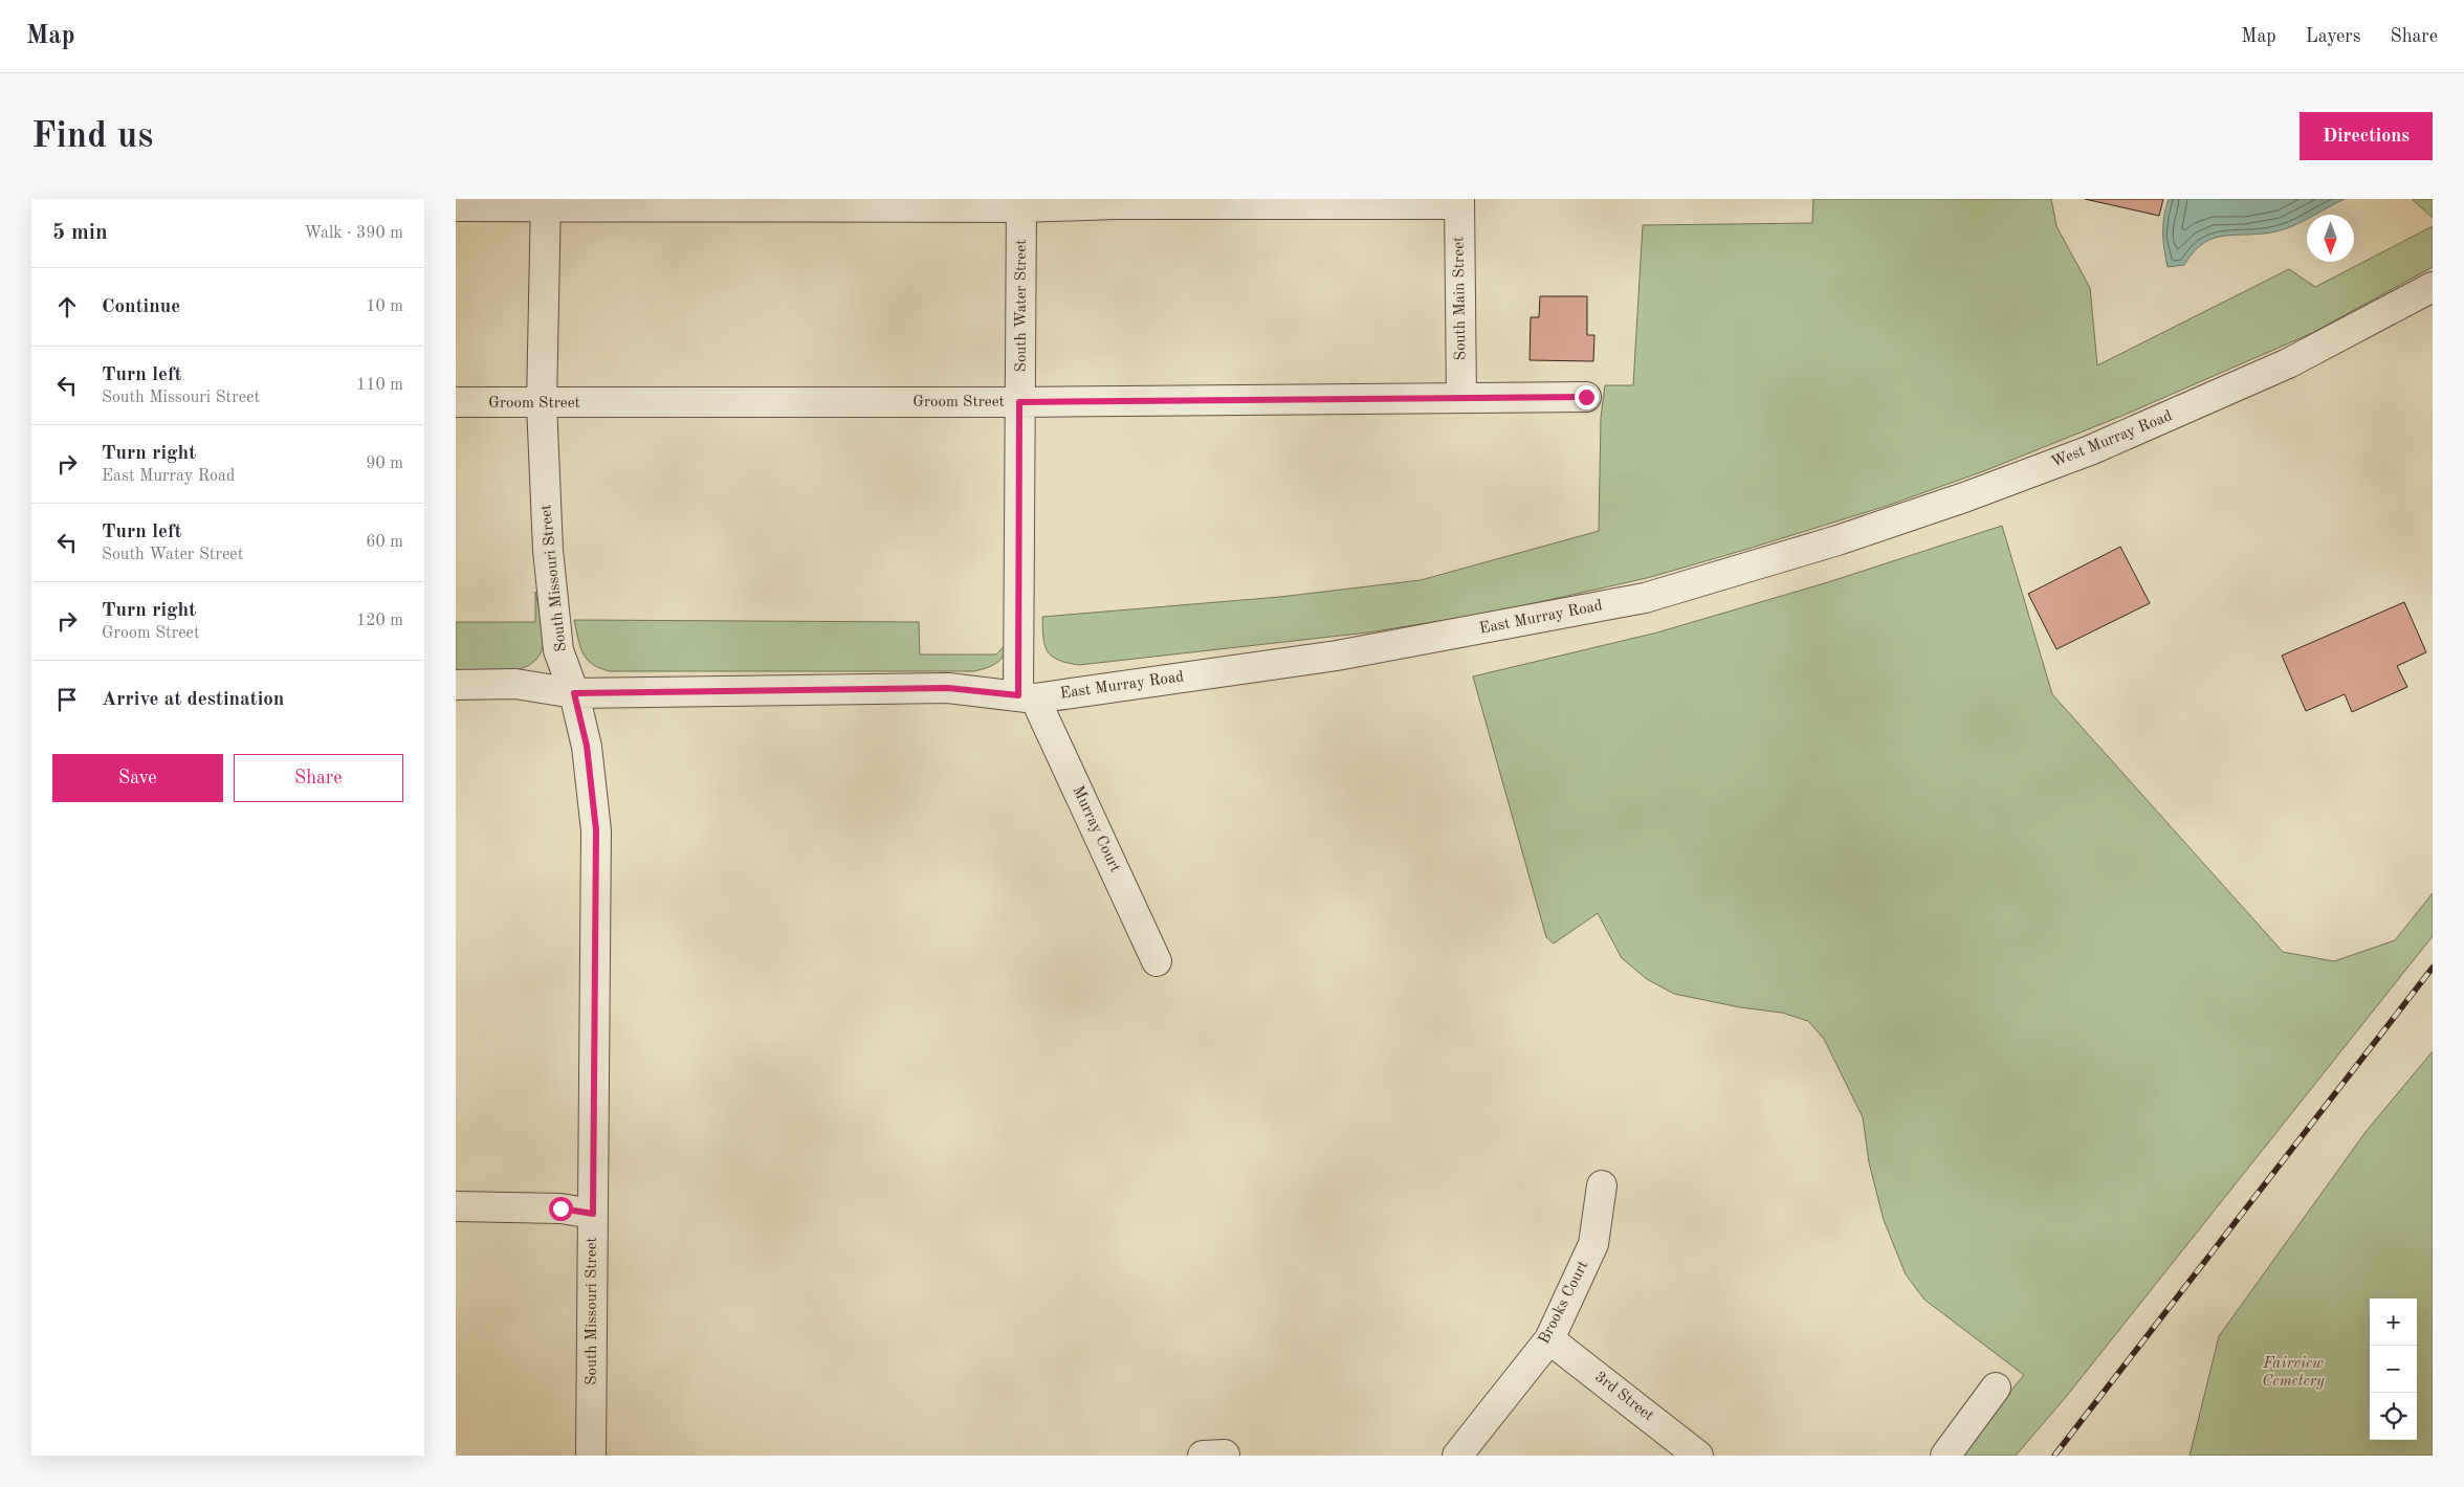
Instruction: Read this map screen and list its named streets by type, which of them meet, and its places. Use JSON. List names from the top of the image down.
{
  "streets": {
    "street": [
      "South Main Street",
      "South Water Street",
      "Groom Street",
      "West Murray Road",
      "South Missouri Street",
      "East Murray Road",
      "Murray Court",
      "Brooks Court",
      "3rd Street"
    ]
  },
  "crossings": [
    ["South Main Street", "Groom Street"],
    ["South Water Street", "Groom Street"],
    ["South Water Street", "East Murray Road"],
    ["South Water Street", "Murray Court"],
    ["Groom Street", "South Missouri Street"],
    ["West Murray Road", "East Murray Road"],
    ["South Missouri Street", "East Murray Road"],
    ["East Murray Road", "Murray Court"],
    ["Brooks Court", "3rd Street"]
  ],
  "parks": ["Fairview Cemetery"],
  "north": "bottom",
  "page": {
    "header": "Map",
    "nav": ["Map", "Layers", "Share"],
    "buttons": [
      "Directions",
      ["Save", "Share"]
    ],
    "title": "Find us",
    "heading": ["5 min", "Walk · 390 m"],
    "list": [
      ["Continue", "10 m"],
      ["Turn left", "South Missouri Street", "110 m"],
      ["Turn right", "East Murray Road", "90 m"],
      ["Turn left", "South Water Street", "60 m"],
      ["Turn right", "Groom Street", "120 m"],
      "Arrive at destination"
    ],
    "map_buttons": ["+", "−"]
  }
}
